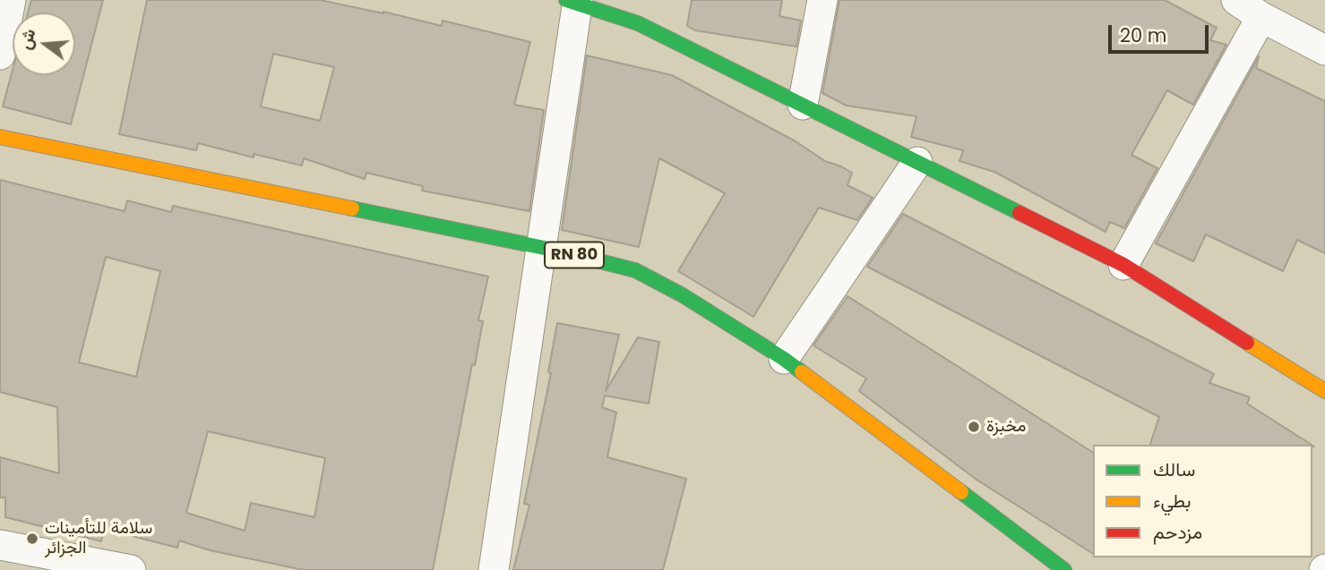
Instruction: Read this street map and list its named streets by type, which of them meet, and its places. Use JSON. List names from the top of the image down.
{
  "streets": {
    "main road": ["RN 80"]
  },
  "places": ["مخبزة", "سلامة للتأمينات الجزائر"],
  "legend": ["سالك", "بطيء", "مزدحم"],
  "scale_bar": "20 m",
  "north": "left"
}
